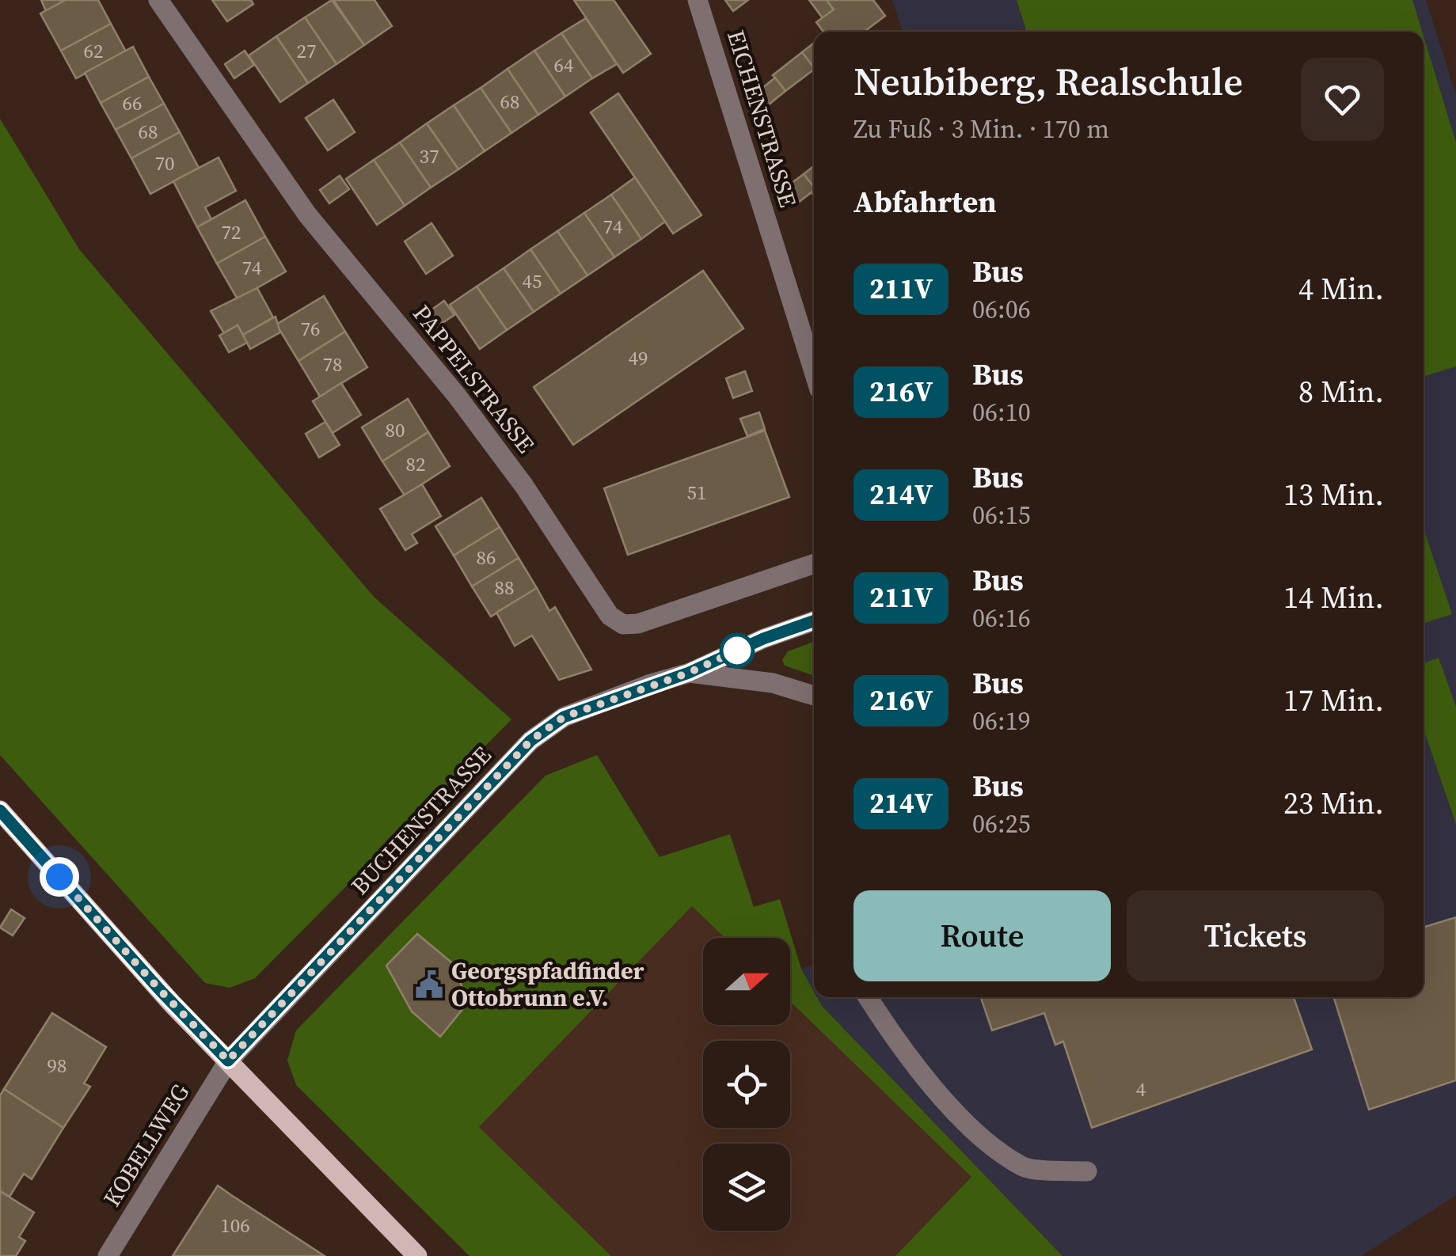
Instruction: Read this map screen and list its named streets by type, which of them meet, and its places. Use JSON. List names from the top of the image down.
{
  "streets": {
    "street": [
      "EICHENSTRASSE",
      "PAPPELSTRASSE",
      "BUCHENSTRASSE",
      "KOBELLWEG"
    ]
  },
  "crossings": [
    ["BUCHENSTRASSE", "KOBELLWEG"]
  ],
  "places": {
    "public building": ["Georgspfadfinder Ottobrunn e.V."]
  },
  "lines": ["bus line 211V"],
  "house_numbers": [
    "62",
    "27",
    "64",
    "68",
    "66",
    "68",
    "37",
    "70",
    "74",
    "72",
    "74",
    "45",
    "76",
    "49",
    "78",
    "80",
    "82",
    "51",
    "86",
    "88",
    "98",
    "4",
    "106"
  ],
  "north": "right",
  "page": {
    "heading": [
      ["Neubiberg, Realschule", "Zu Fuß · 3 Min. · 170 m"],
      "Abfahrten"
    ],
    "list": [
      {
        "mark": "211V",
        "name": "Bus",
        "note": "06:06",
        "value": "4 Min."
      },
      {
        "mark": "216V",
        "name": "Bus",
        "note": "06:10",
        "value": "8 Min."
      },
      {
        "mark": "214V",
        "name": "Bus",
        "note": "06:15",
        "value": "13 Min."
      },
      {
        "mark": "211V",
        "name": "Bus",
        "note": "06:16",
        "value": "14 Min."
      },
      {
        "mark": "216V",
        "name": "Bus",
        "note": "06:19",
        "value": "17 Min."
      },
      {
        "mark": "214V",
        "name": "Bus",
        "note": "06:25",
        "value": "23 Min."
      }
    ],
    "buttons": ["Route", "Tickets"]
  }
}
